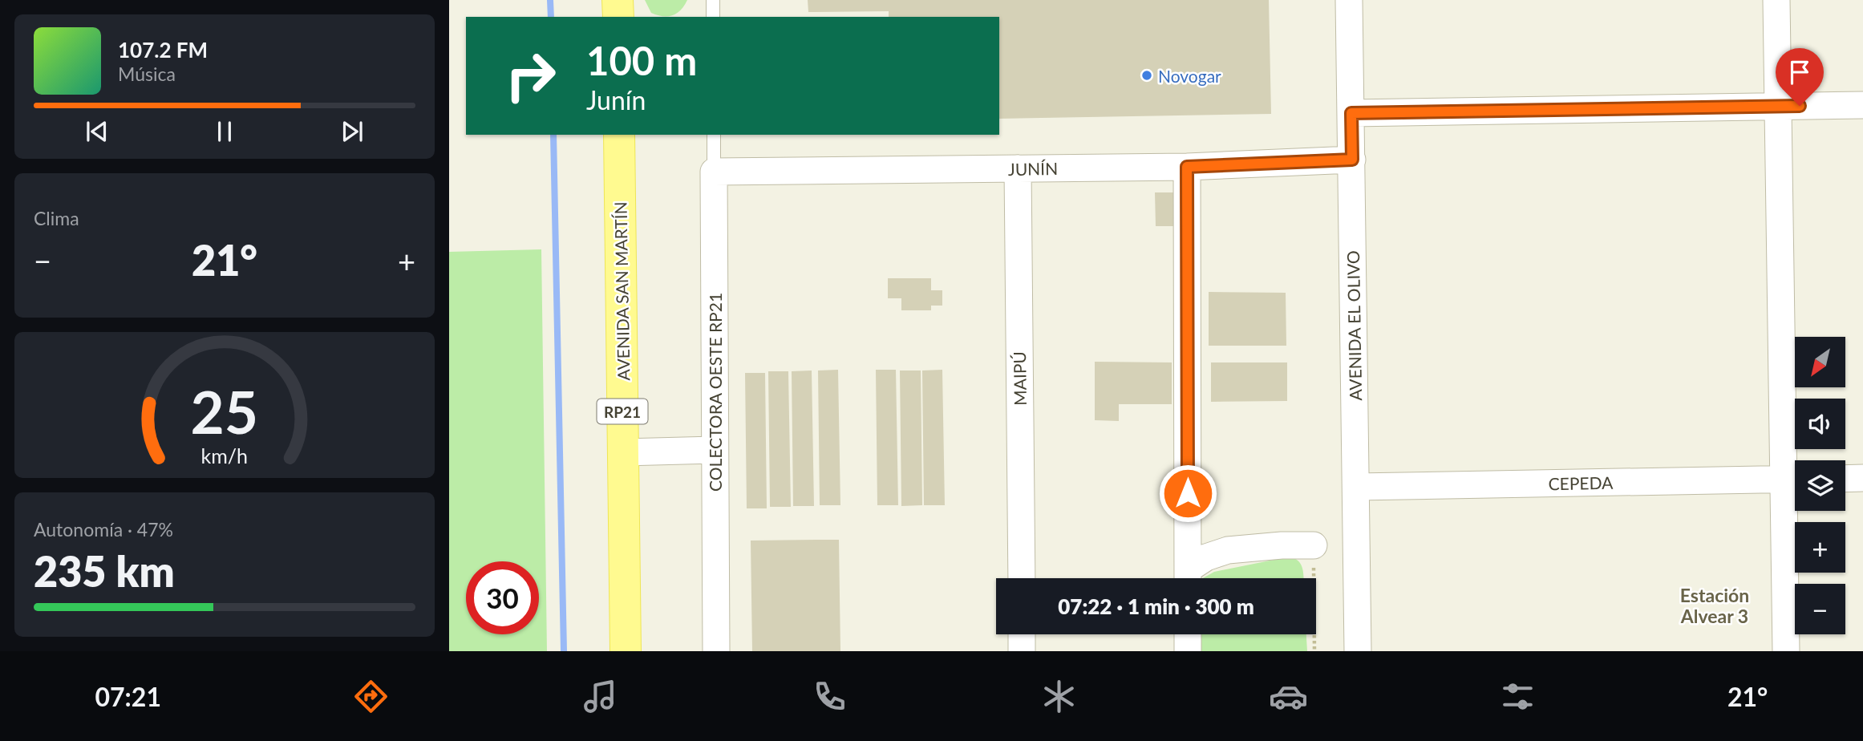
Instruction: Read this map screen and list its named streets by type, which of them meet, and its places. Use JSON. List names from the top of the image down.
{
  "streets": {
    "main road": ["AVENIDA SAN MARTÍN", "RP21"],
    "street": [
      "JUNÍN",
      "AVENIDA EL OLIVO",
      "MAIPÚ",
      "COLECTORA OESTE RP21",
      "CEPEDA"
    ]
  },
  "crossings": [
    ["JUNÍN", "AVENIDA EL OLIVO"],
    ["JUNÍN", "MAIPÚ"],
    ["JUNÍN", "COLECTORA OESTE RP21"],
    ["AVENIDA EL OLIVO", "CEPEDA"]
  ],
  "districts": ["Estación Alvear 3"],
  "places": ["Novogar"],
  "north": "bottom left",
  "page": {
    "turn": ["100 m", "Junín"],
    "song": ["107.2 FM", "Música"],
    "tile": [
      "Clima",
      ["Autonomía · 47%", "235 km"]
    ],
    "heat": ["−", "21°", "+"],
    "map_buttons": ["+", "−"],
    "limit": "30",
    "trip": "07:22 · 1 min · 300 m",
    "tabs": ["07:21", "21°"],
    "gauge": ["25", "km/h"]
  }
}
